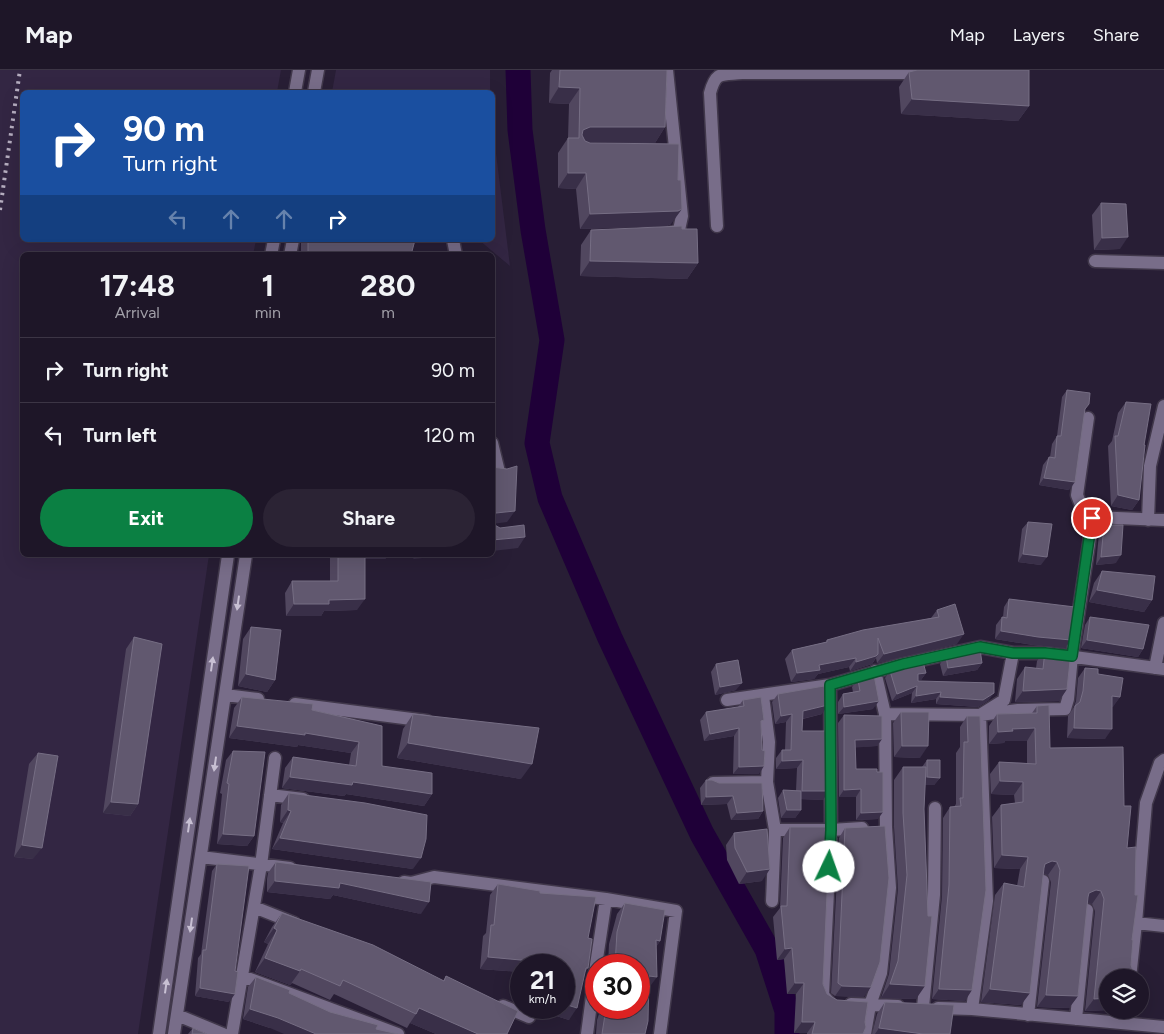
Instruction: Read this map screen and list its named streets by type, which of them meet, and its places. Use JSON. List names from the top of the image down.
{
  "page": {
    "header": "Map",
    "nav": ["Map", "Layers", "Share"],
    "turn": ["90 m", "Turn right"],
    "eta": [
      "17:48",
      "Arrival",
      "1",
      "min",
      "280",
      "m"
    ],
    "list": [
      {
        "name": "Turn right",
        "value": "90 m"
      },
      {
        "name": "Turn left",
        "value": "120 m"
      }
    ],
    "buttons": ["Exit", "Share"],
    "speed": "21 km/h",
    "limit": "30"
  }
}
